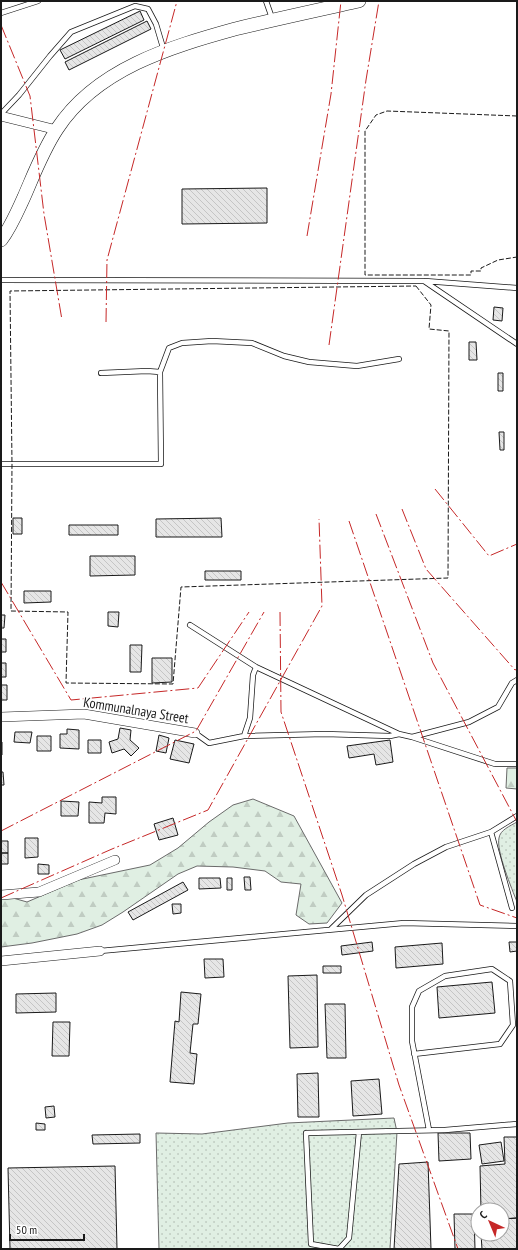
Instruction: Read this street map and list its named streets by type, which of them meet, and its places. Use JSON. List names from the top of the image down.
{
  "streets": {
    "street": ["Kommunalnaya Street"]
  },
  "scale_bar": "50 m",
  "north": "top left"
}
